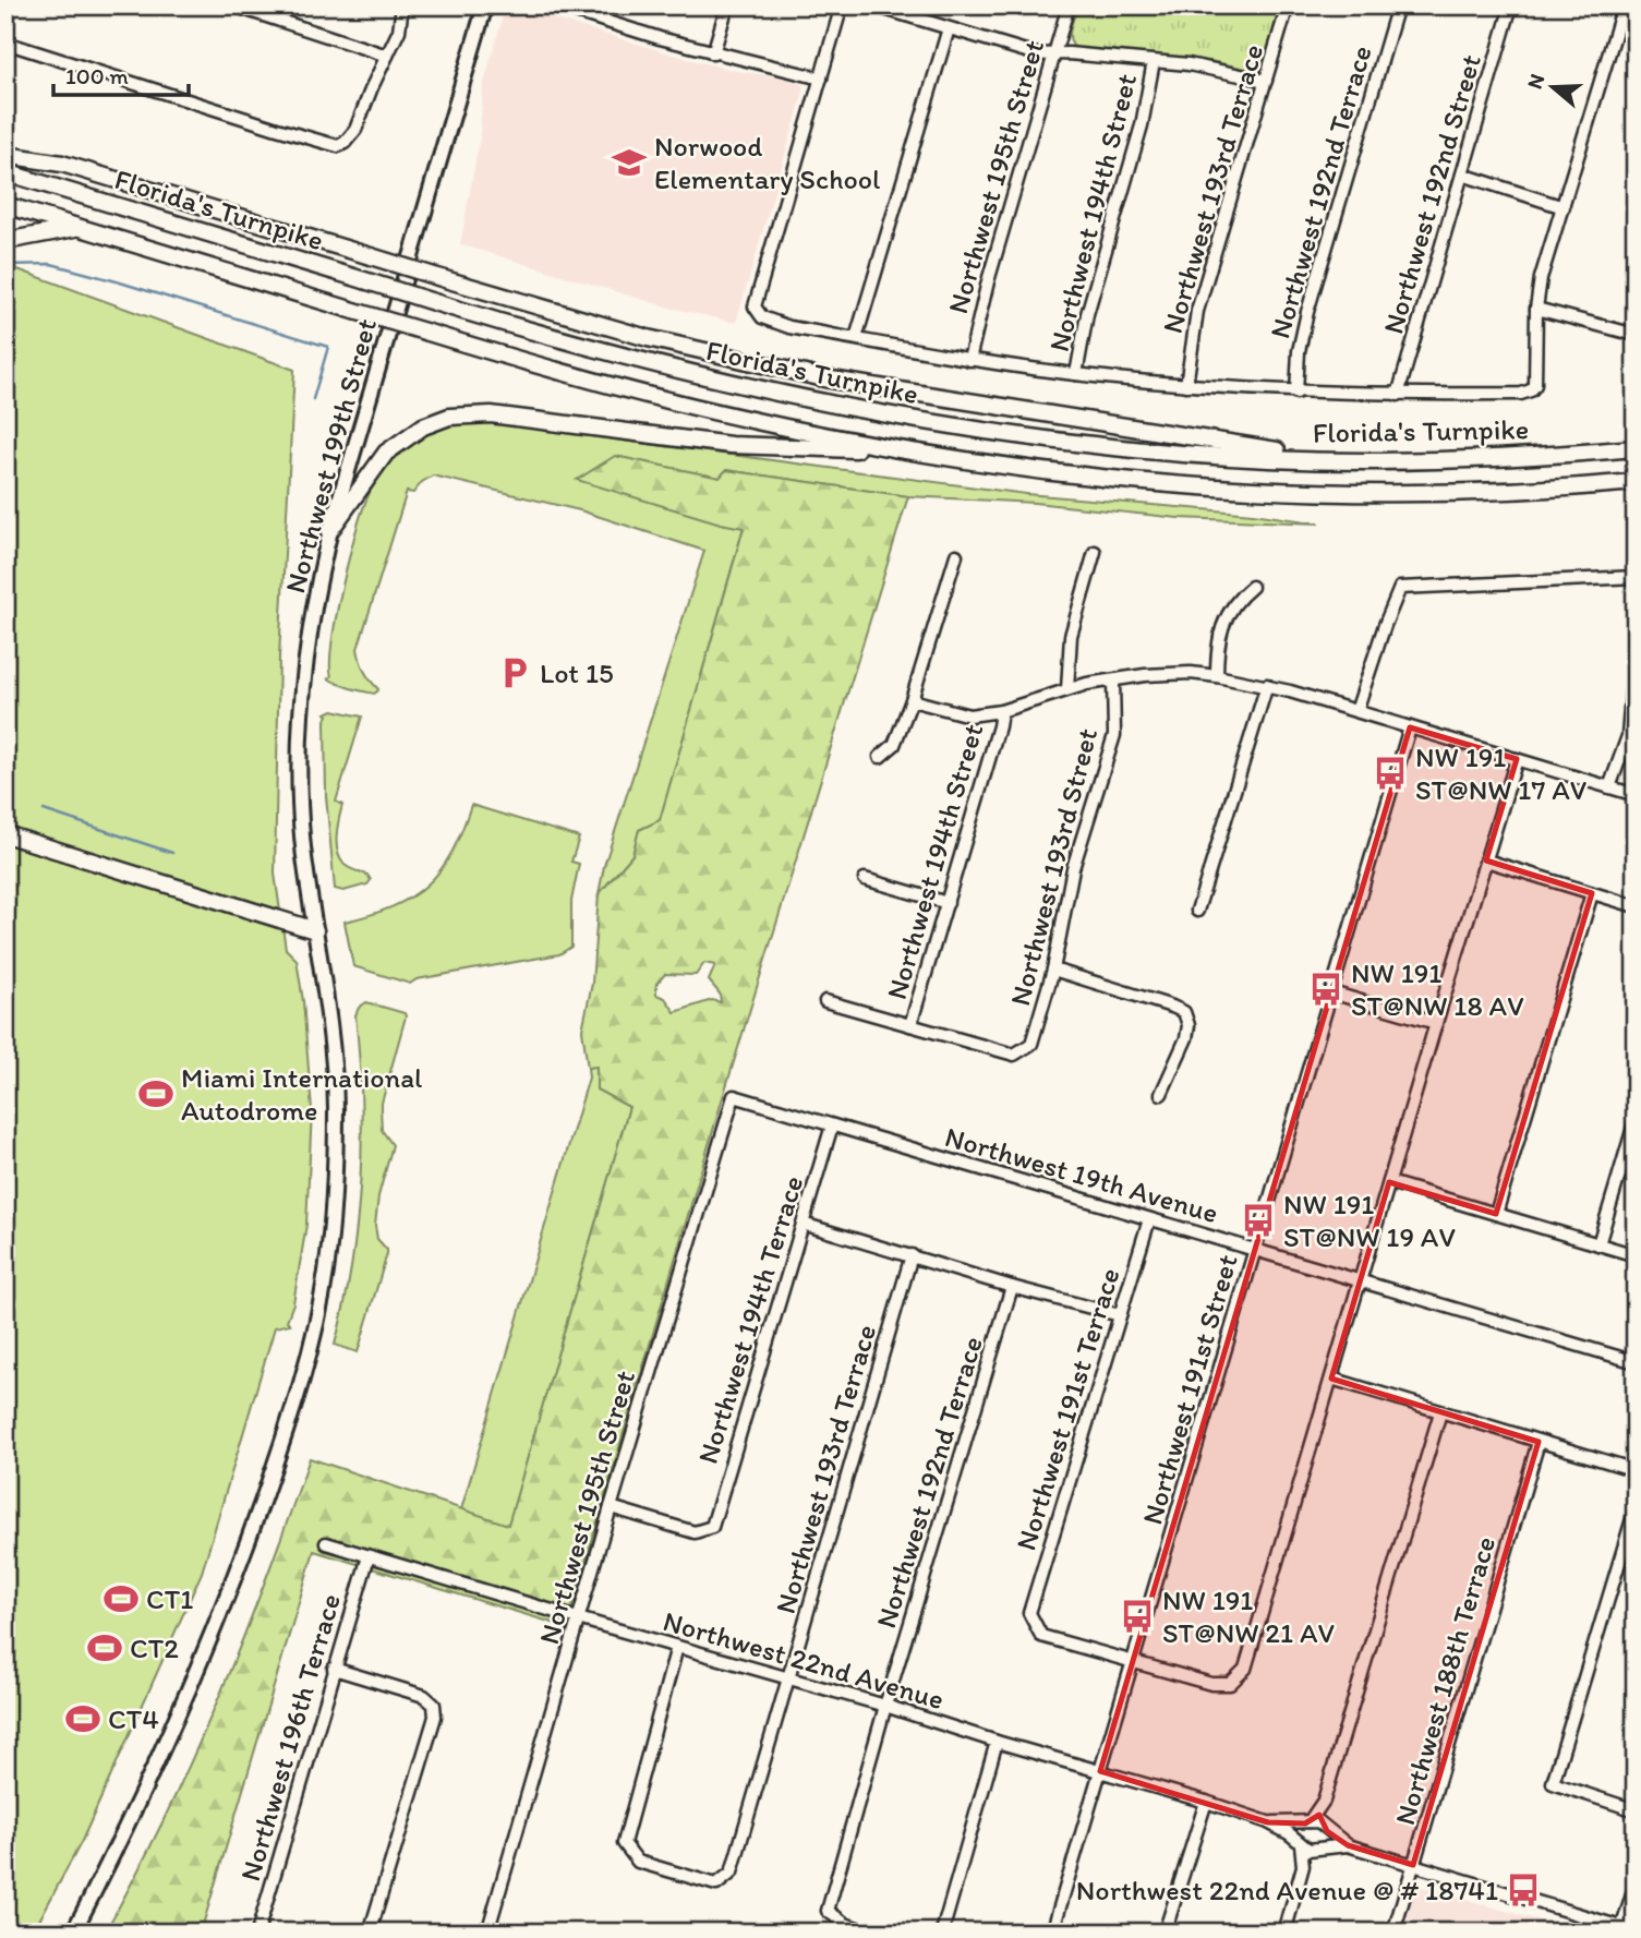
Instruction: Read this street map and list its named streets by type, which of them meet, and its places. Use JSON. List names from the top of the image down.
{
  "streets": {
    "highway": ["Florida's Turnpike"],
    "main road": ["Northwest 199th Street"],
    "street": [
      "Northwest 195th Street",
      "Northwest 193rd Terrace",
      "Northwest 192nd Terrace",
      "Northwest 192nd Street",
      "Northwest 194th Street",
      "Northwest 193rd Street",
      "Northwest 19th Avenue",
      "Northwest 194th Terrace",
      "Northwest 191st Street",
      "Northwest 191st Terrace",
      "Northwest 22nd Avenue",
      "Northwest 188th Terrace",
      "Northwest 196th Terrace"
    ]
  },
  "crossings": [
    ["Northwest 195th Street", "Northwest 19th Avenue"],
    ["Northwest 195th Street", "Northwest 194th Terrace"],
    ["Northwest 195th Street", "Northwest 22nd Avenue"],
    ["Northwest 193rd Terrace", "Northwest 22nd Avenue"],
    ["Northwest 192nd Terrace", "Northwest 22nd Avenue"],
    ["Northwest 194th Street", "Northwest 193rd Street"],
    ["Northwest 19th Avenue", "Northwest 194th Terrace"],
    ["Northwest 19th Avenue", "Northwest 191st Street"],
    ["Northwest 19th Avenue", "Northwest 191st Terrace"],
    ["Northwest 191st Street", "Northwest 191st Terrace"],
    ["Northwest 191st Street", "Northwest 22nd Avenue"],
    ["Northwest 22nd Avenue", "Northwest 196th Terrace"]
  ],
  "places": {
    "school or university": ["Norwood Elementary School"],
    "parking": ["Lot 15"],
    "bus stop": [
      "NW 191 ST@NW 17 AV",
      "NW 191 ST@NW 18 AV",
      "NW 191 ST@NW 19 AV",
      "NW 191 ST@NW 21 AV",
      "Northwest 22nd Avenue @ # 18741"
    ],
    "sports": [
      "Miami International Autodrome",
      "CT1",
      "CT2",
      "CT4"
    ]
  },
  "scale_bar": "100 m",
  "north": "left"
}
